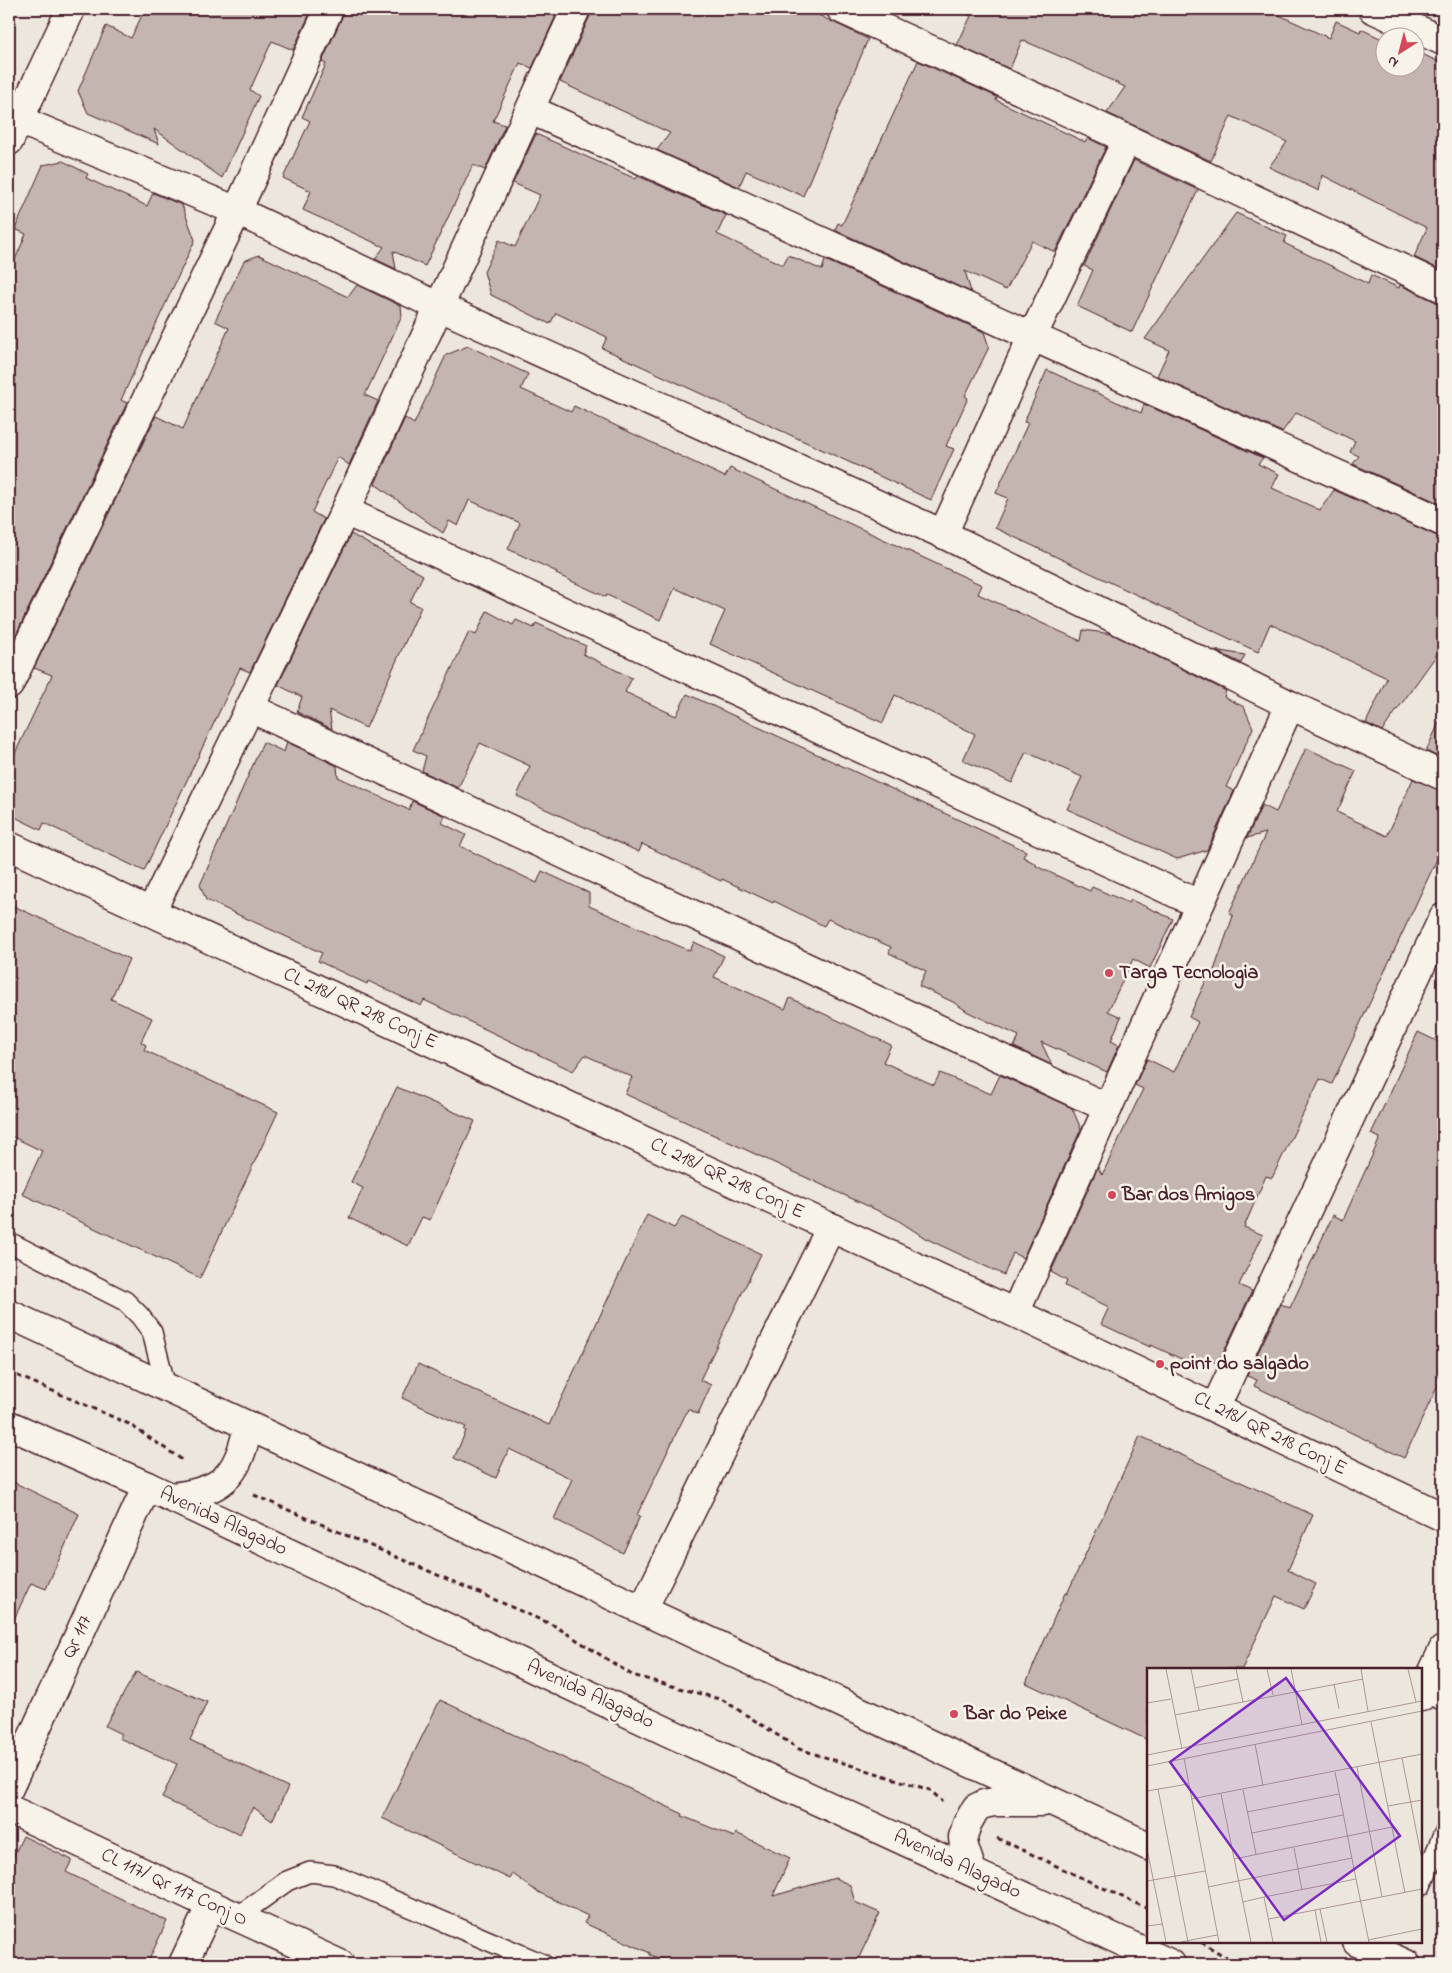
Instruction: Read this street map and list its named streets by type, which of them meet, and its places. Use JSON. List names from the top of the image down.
{
  "streets": {
    "street": [
      "CL 218/ QR 218 Conj E",
      "Avenida Alagado",
      "Qr 117",
      "CL 117/ Qr 117 Conj O"
    ]
  },
  "crossings": [
    ["Avenida Alagado", "Qr 117"]
  ],
  "places": [
    "Targa Tecnologia",
    "Bar dos Amigos",
    "point do salgado",
    "Bar do Peixe"
  ],
  "north": "bottom left"
}
